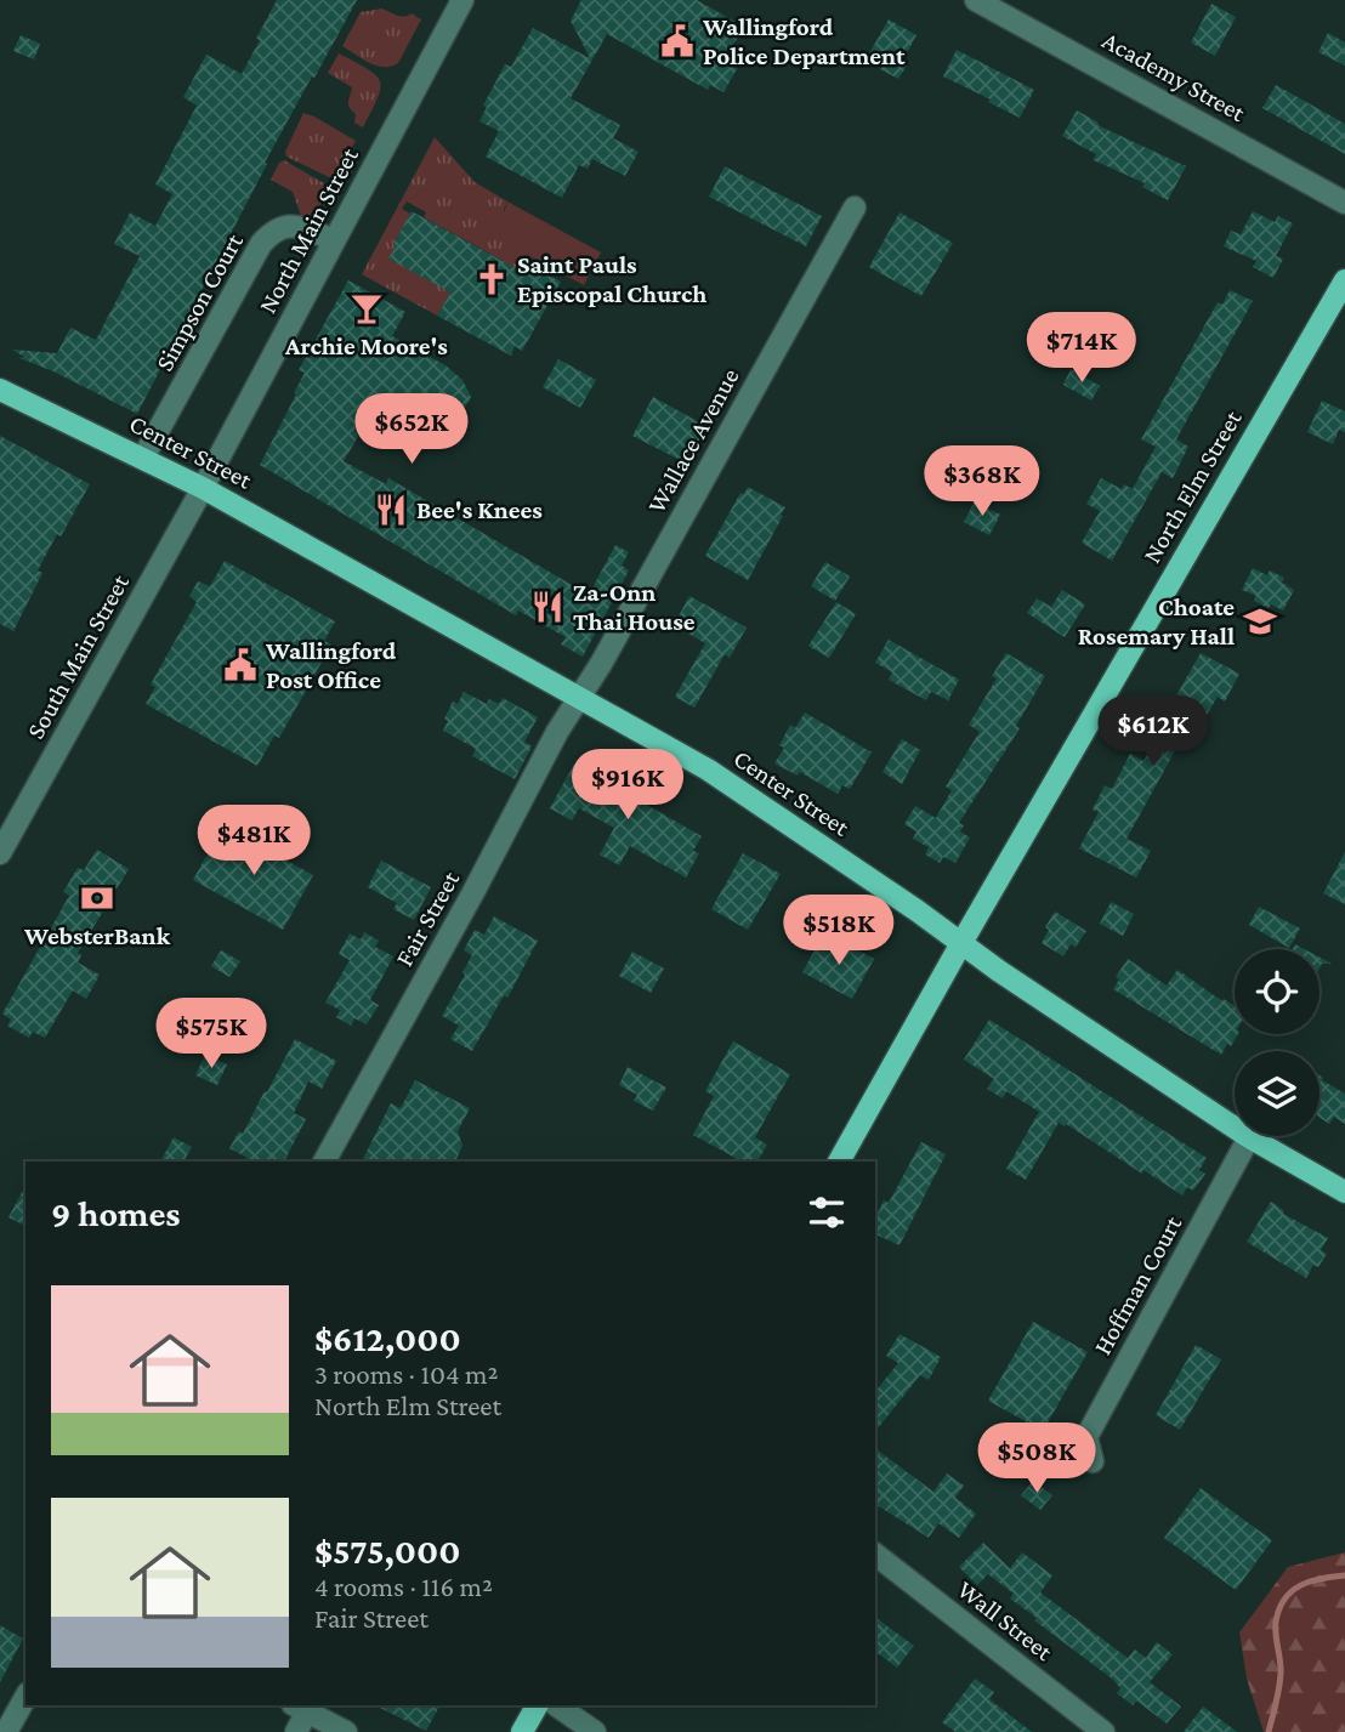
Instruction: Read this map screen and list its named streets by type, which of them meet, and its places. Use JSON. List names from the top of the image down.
{
  "streets": {
    "main road": ["Center Street", "North Elm Street"],
    "street": [
      "Academy Street",
      "North Main Street",
      "Simpson Court",
      "Wallace Avenue",
      "South Main Street",
      "Fair Street",
      "Hoffman Court",
      "Wall Street"
    ]
  },
  "crossings": [
    ["North Main Street", "Simpson Court"],
    ["North Main Street", "Center Street"],
    ["North Main Street", "South Main Street"],
    ["Simpson Court", "Center Street"],
    ["Wallace Avenue", "Center Street"],
    ["Wallace Avenue", "Fair Street"],
    ["Center Street", "North Elm Street"],
    ["Center Street", "South Main Street"],
    ["Center Street", "Fair Street"],
    ["Center Street", "Hoffman Court"]
  ],
  "places": {
    "public building": ["Wallingford Police Department", "Wallingford Post Office"],
    "church": ["Saint Pauls Episcopal Church"],
    "bar": ["Archie Moore's"],
    "restaurant": ["Bee's Knees", "Za-Onn Thai House"],
    "school or university": ["Choate Rosemary Hall"],
    "bank": ["WebsterBank"]
  },
  "page": {
    "price": [
      "$714K",
      "$652K",
      "$368K",
      "$612K",
      "$916K",
      "$481K",
      "$518K",
      "$575K",
      "$508K"
    ],
    "heading": "9 homes",
    "list": [
      {
        "name": "$612,000",
        "note": "3 rooms · 104 m² · North Elm Street"
      },
      {
        "name": "$575,000",
        "note": "4 rooms · 116 m² · Fair Street"
      }
    ]
  }
}
